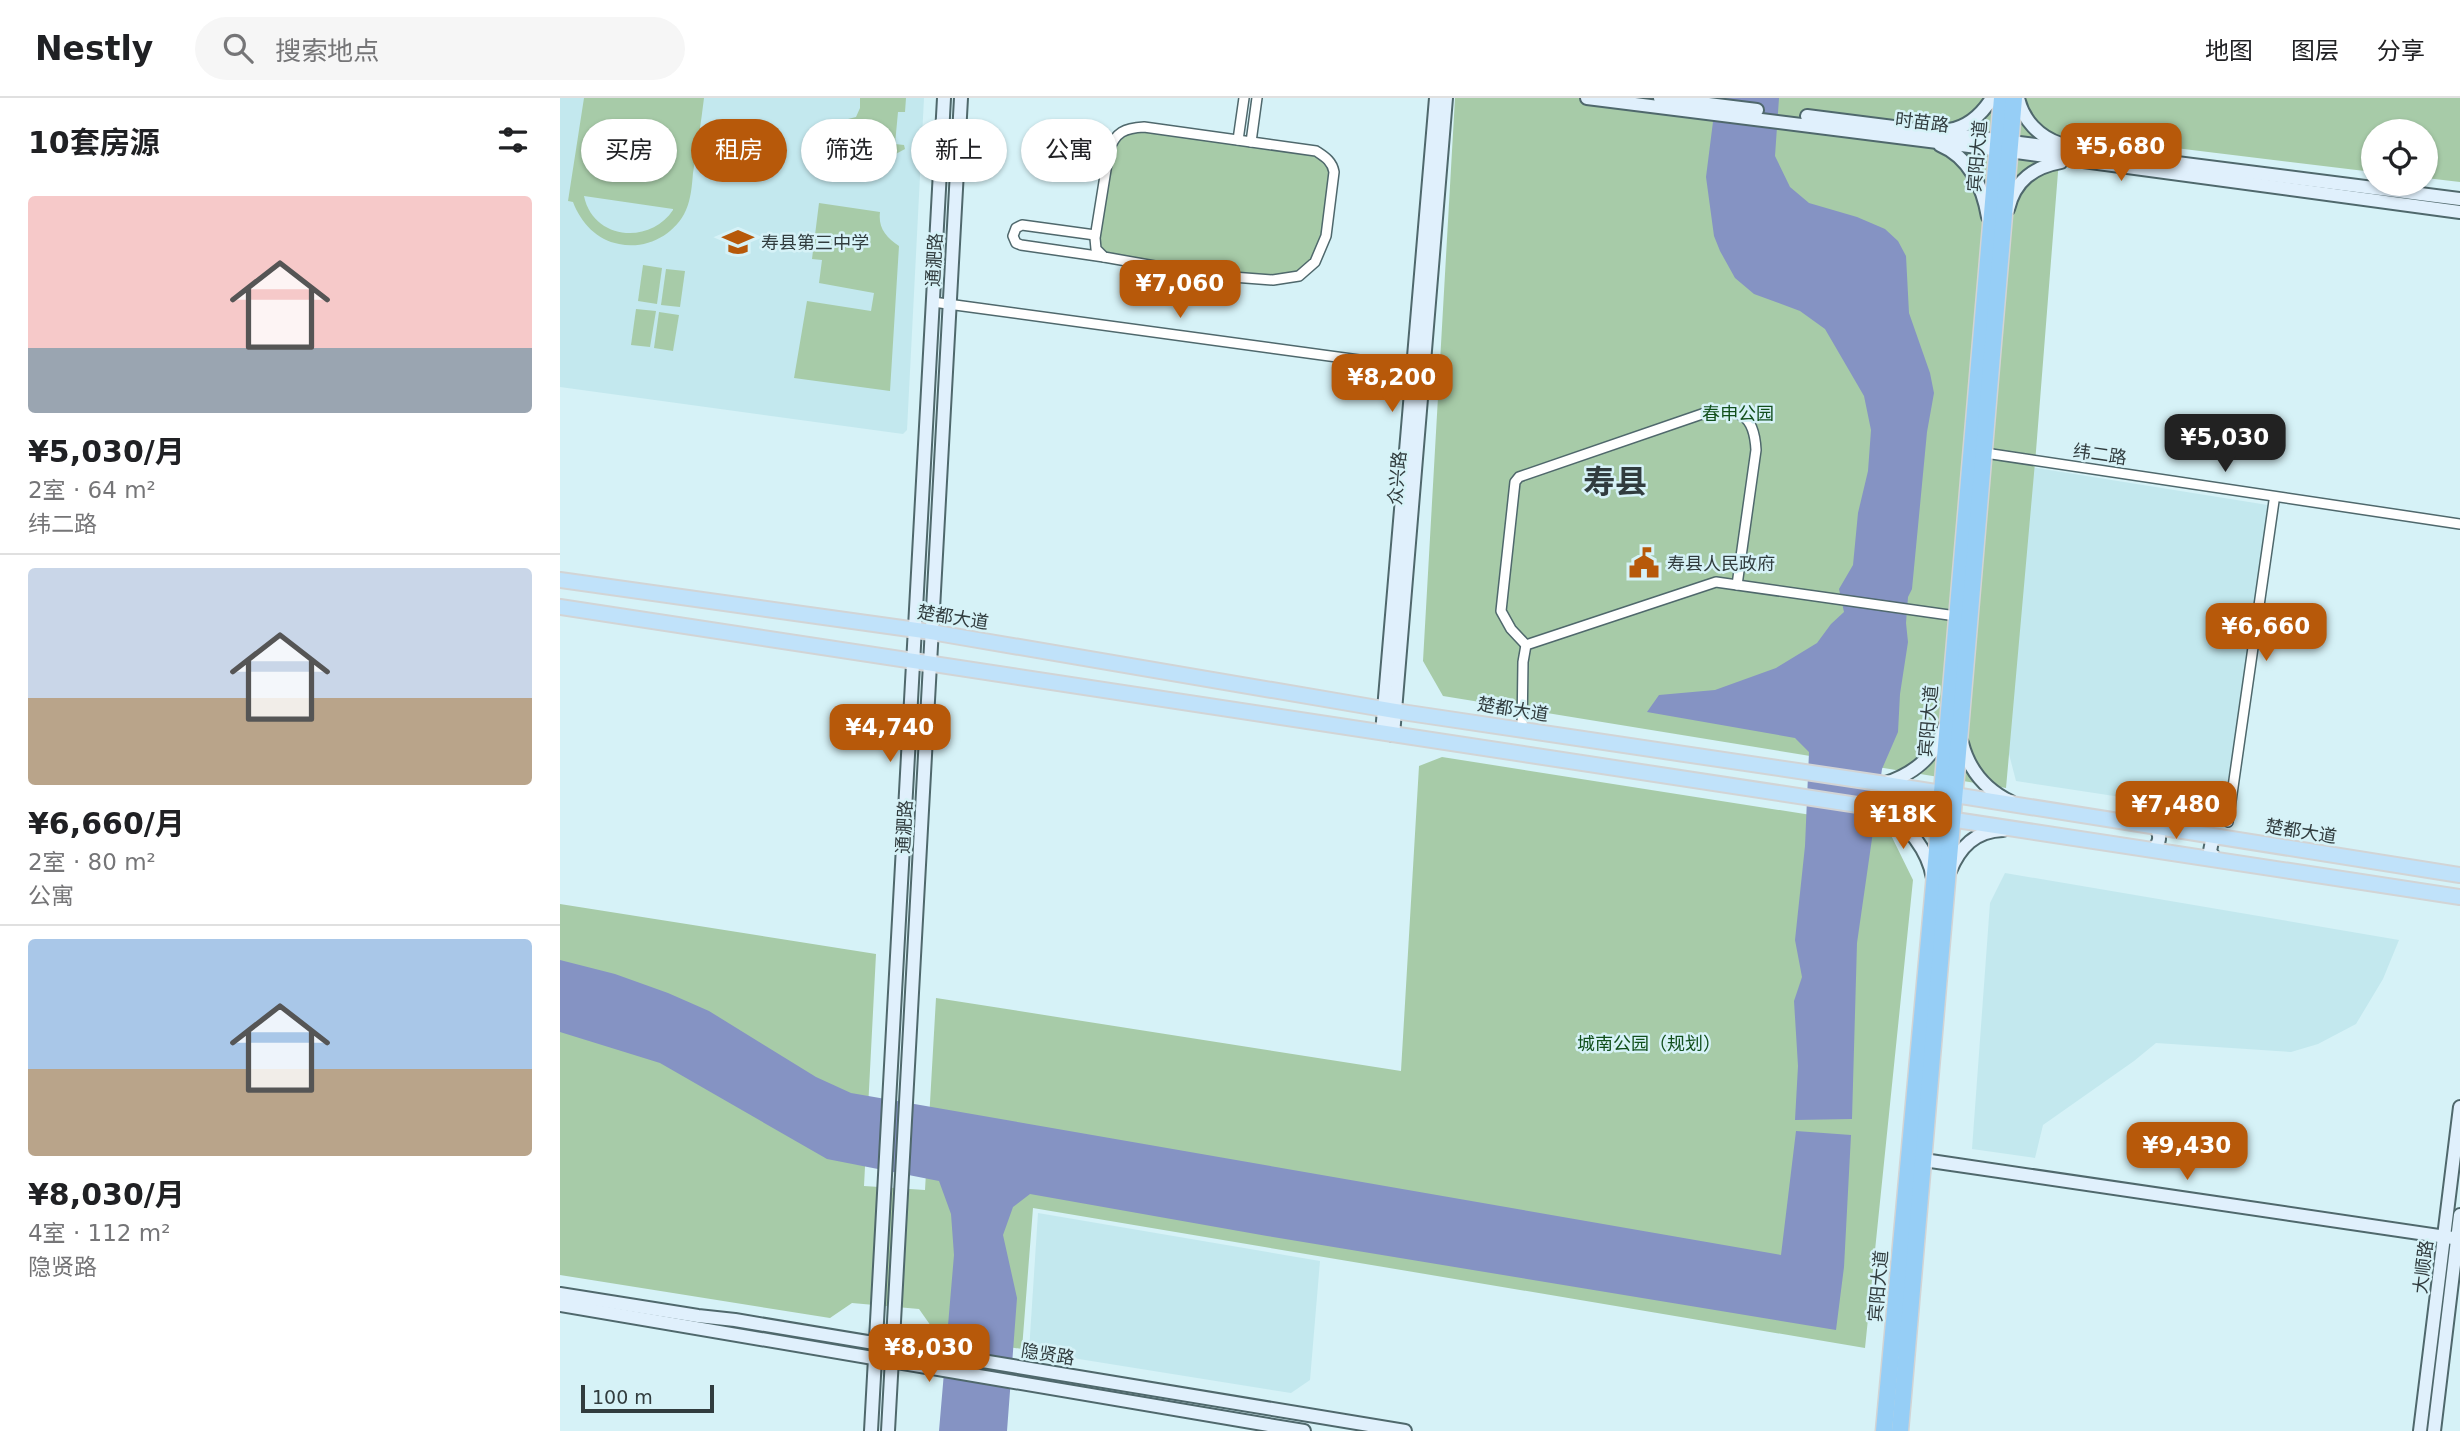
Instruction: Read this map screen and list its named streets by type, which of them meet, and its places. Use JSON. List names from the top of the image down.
{
  "streets": {
    "highway": ["宾阳大道"],
    "main road": ["楚都大道"],
    "street": [
      "时苗路",
      "通淝路",
      "纬二路",
      "众兴路",
      "大顺路",
      "隐贤路"
    ]
  },
  "crossings": [
    ["时苗路", "宾阳大道"],
    ["宾阳大道", "纬二路"],
    ["宾阳大道", "楚都大道"],
    ["通淝路", "楚都大道"],
    ["通淝路", "隐贤路"],
    ["众兴路", "楚都大道"]
  ],
  "districts": ["寿县"],
  "parks": ["春申公园", "城南公园（规划）"],
  "places": {
    "school or university": ["寿县第三中学"],
    "public building": ["寿县人民政府"]
  },
  "scale_bar": "100 m",
  "page": {
    "header": "Nestly",
    "search": "搜索地点",
    "nav": ["地图", "图层", "分享"],
    "heading": "10套房源",
    "chip": [
      "买房",
      "租房",
      "筛选",
      "新上",
      "公寓"
    ],
    "price": [
      "¥5,680",
      "¥7,060",
      "¥8,200",
      "¥5,030",
      "¥6,660",
      "¥4,740",
      "¥7,480",
      "¥18K",
      "¥9,430",
      "¥8,030"
    ],
    "list": [
      {
        "name": "¥5,030/月",
        "note": "2室 · 64 m² · 纬二路"
      },
      {
        "name": "¥6,660/月",
        "note": "2室 · 80 m² · 公寓"
      },
      {
        "name": "¥8,030/月",
        "note": "4室 · 112 m² · 隐贤路"
      }
    ],
    "scale": "100 m"
  }
}
